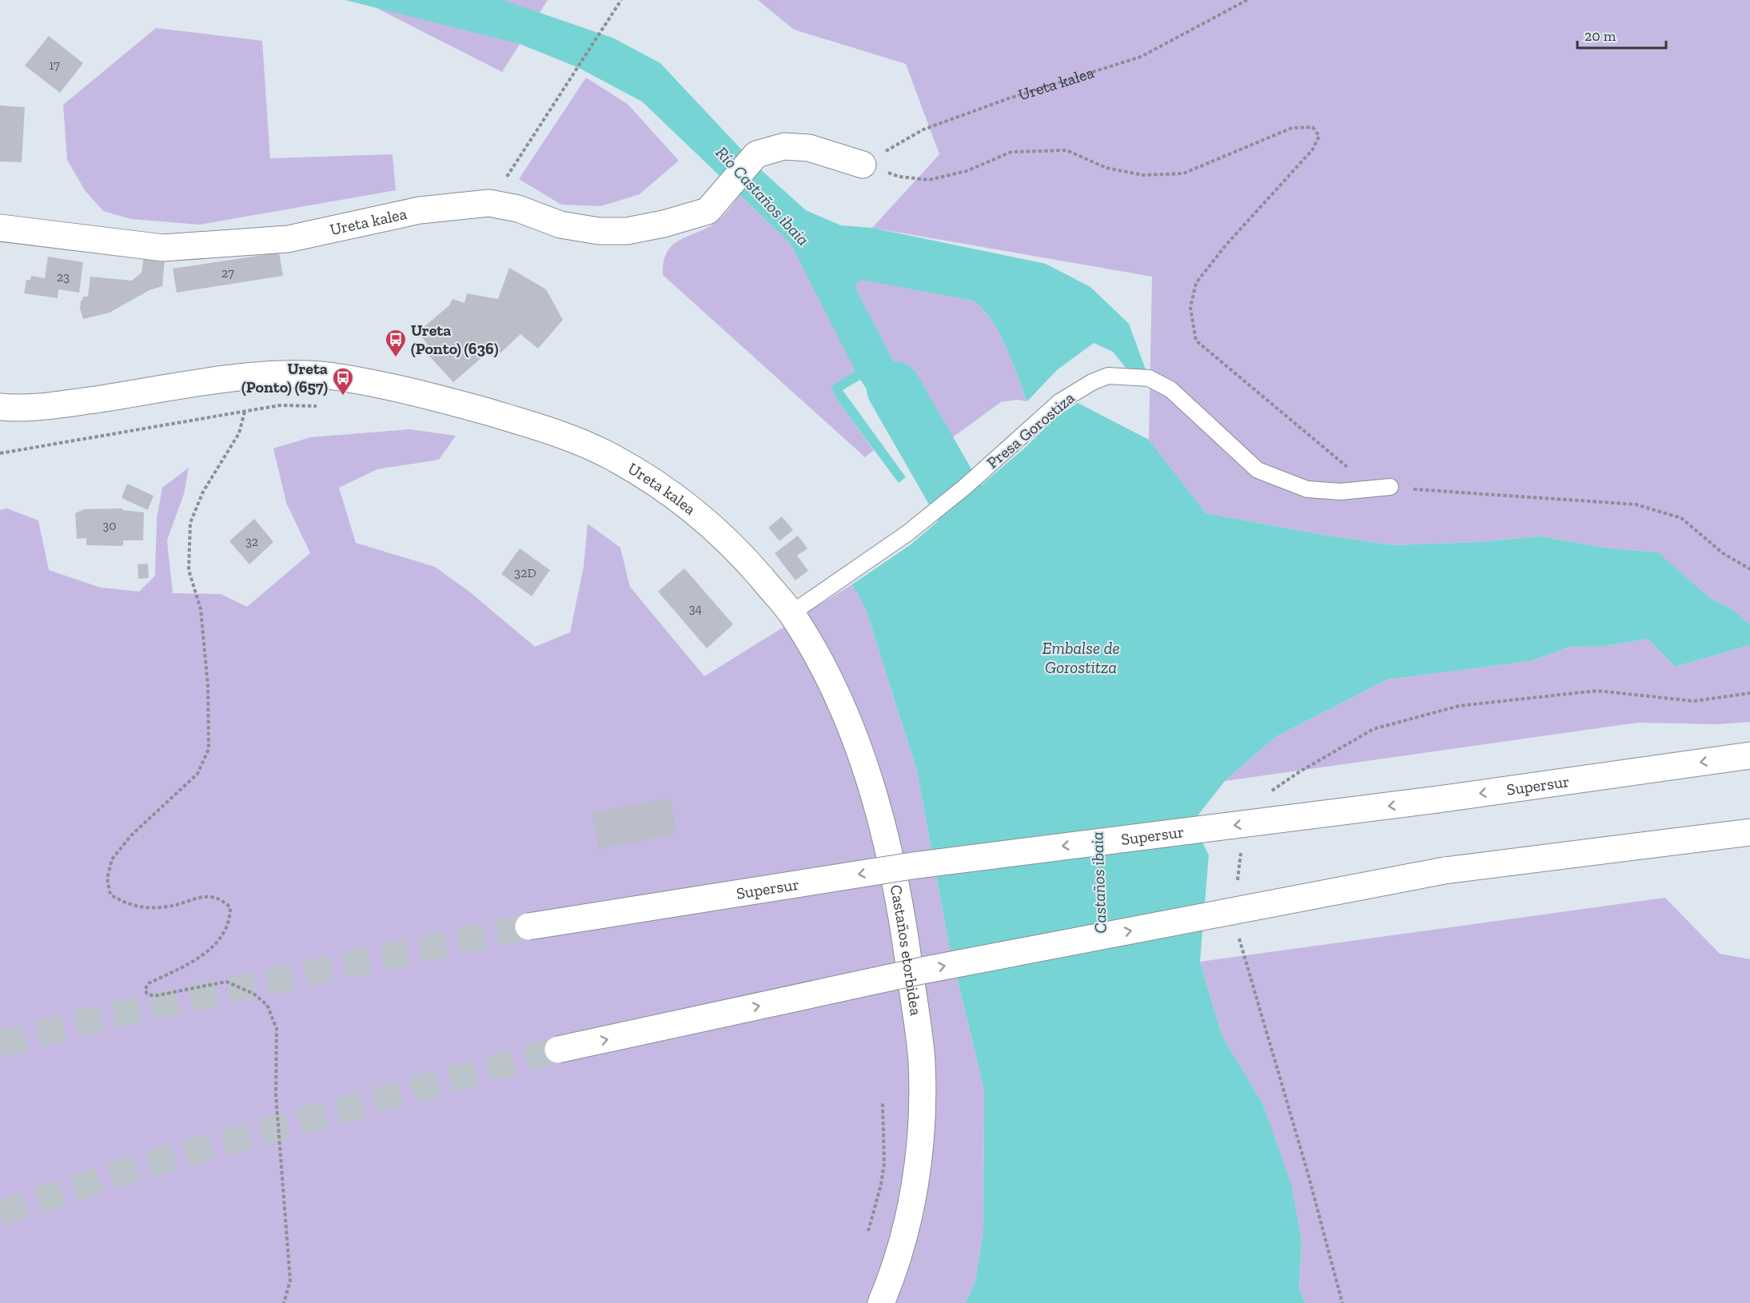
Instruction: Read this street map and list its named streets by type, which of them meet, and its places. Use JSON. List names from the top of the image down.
{
  "streets": {
    "main road": ["Ureta kalea", "Supersur", "Castaños etorbidea"],
    "lane": ["Presa Gorostiza"]
  },
  "crossings": [
    ["Ureta kalea", "Presa Gorostiza"],
    ["Ureta kalea", "Castaños etorbidea"],
    ["Presa Gorostiza", "Castaños etorbidea"]
  ],
  "water": ["Río Castaños ibaia", "Embalse de Gorostitza", "Castaños ibaia"],
  "places": {
    "bus stop": ["Ureta (Ponto) (636)", "Ureta (Ponto) (657)"]
  },
  "house_numbers": [
    "17",
    "27",
    "23",
    "30",
    "32",
    "32D",
    "34"
  ],
  "scale_bar": "20 m"
}
